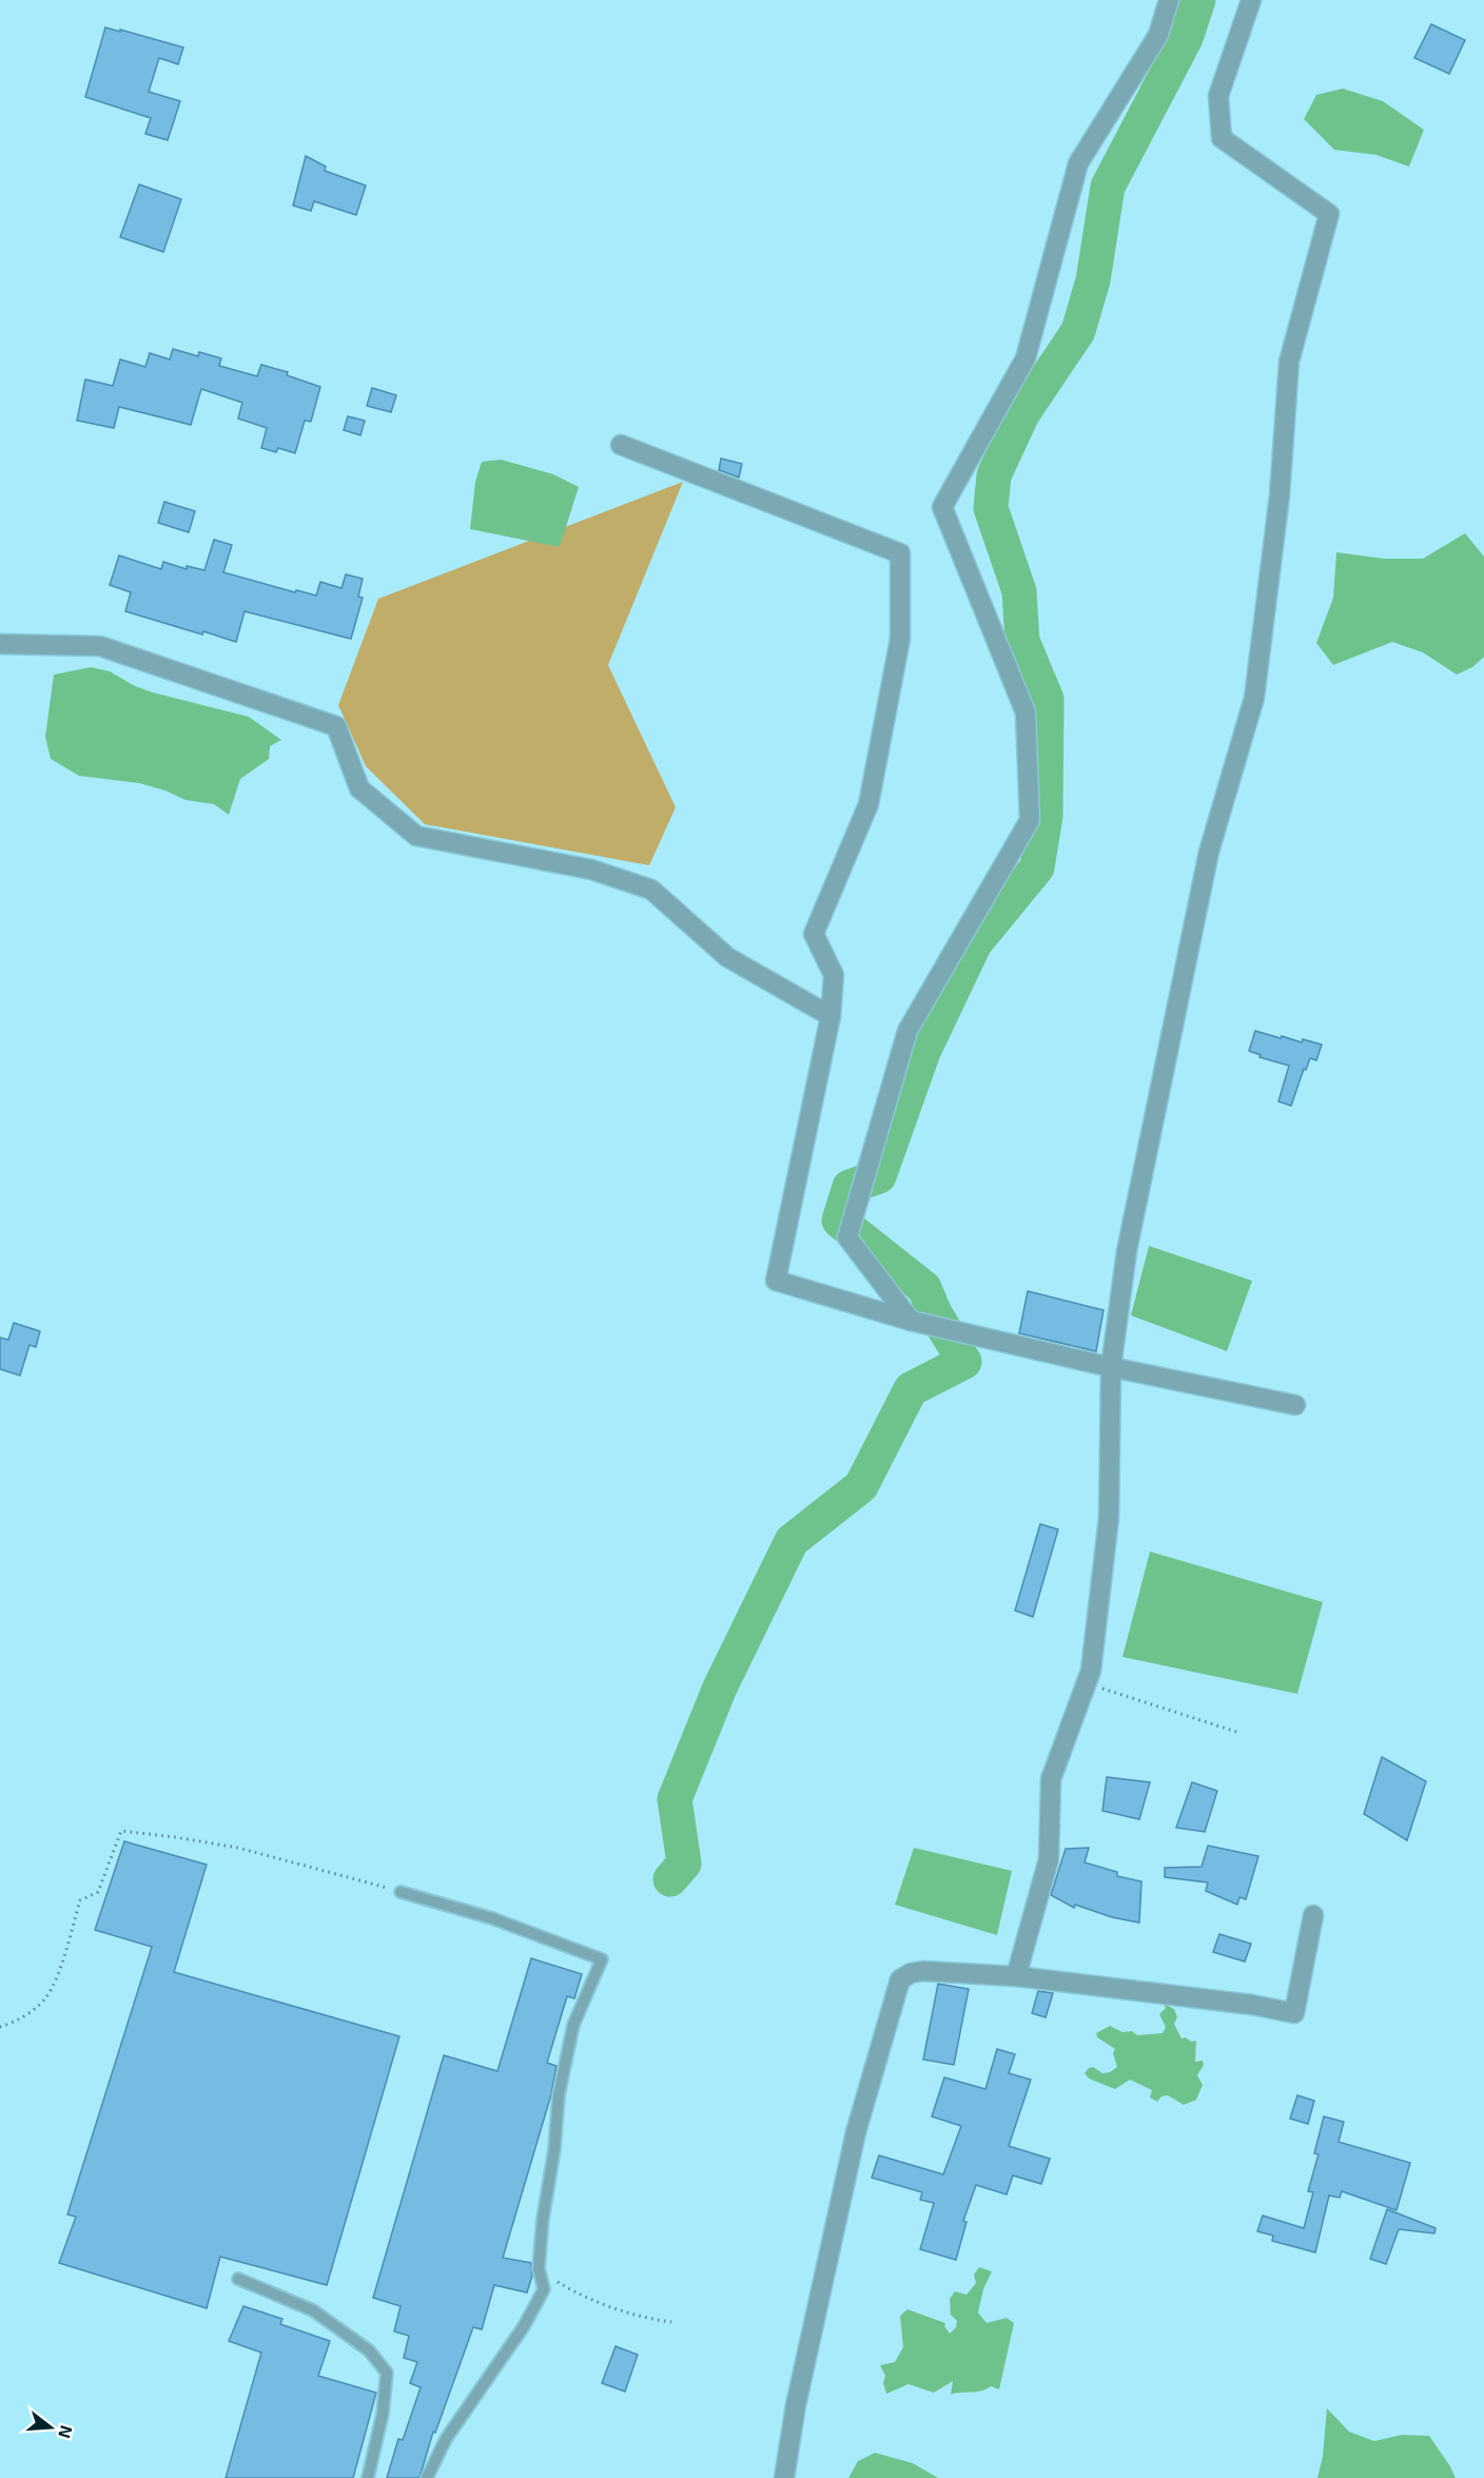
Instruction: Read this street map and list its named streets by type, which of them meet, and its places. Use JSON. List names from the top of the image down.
{
  "north": "right"
}
